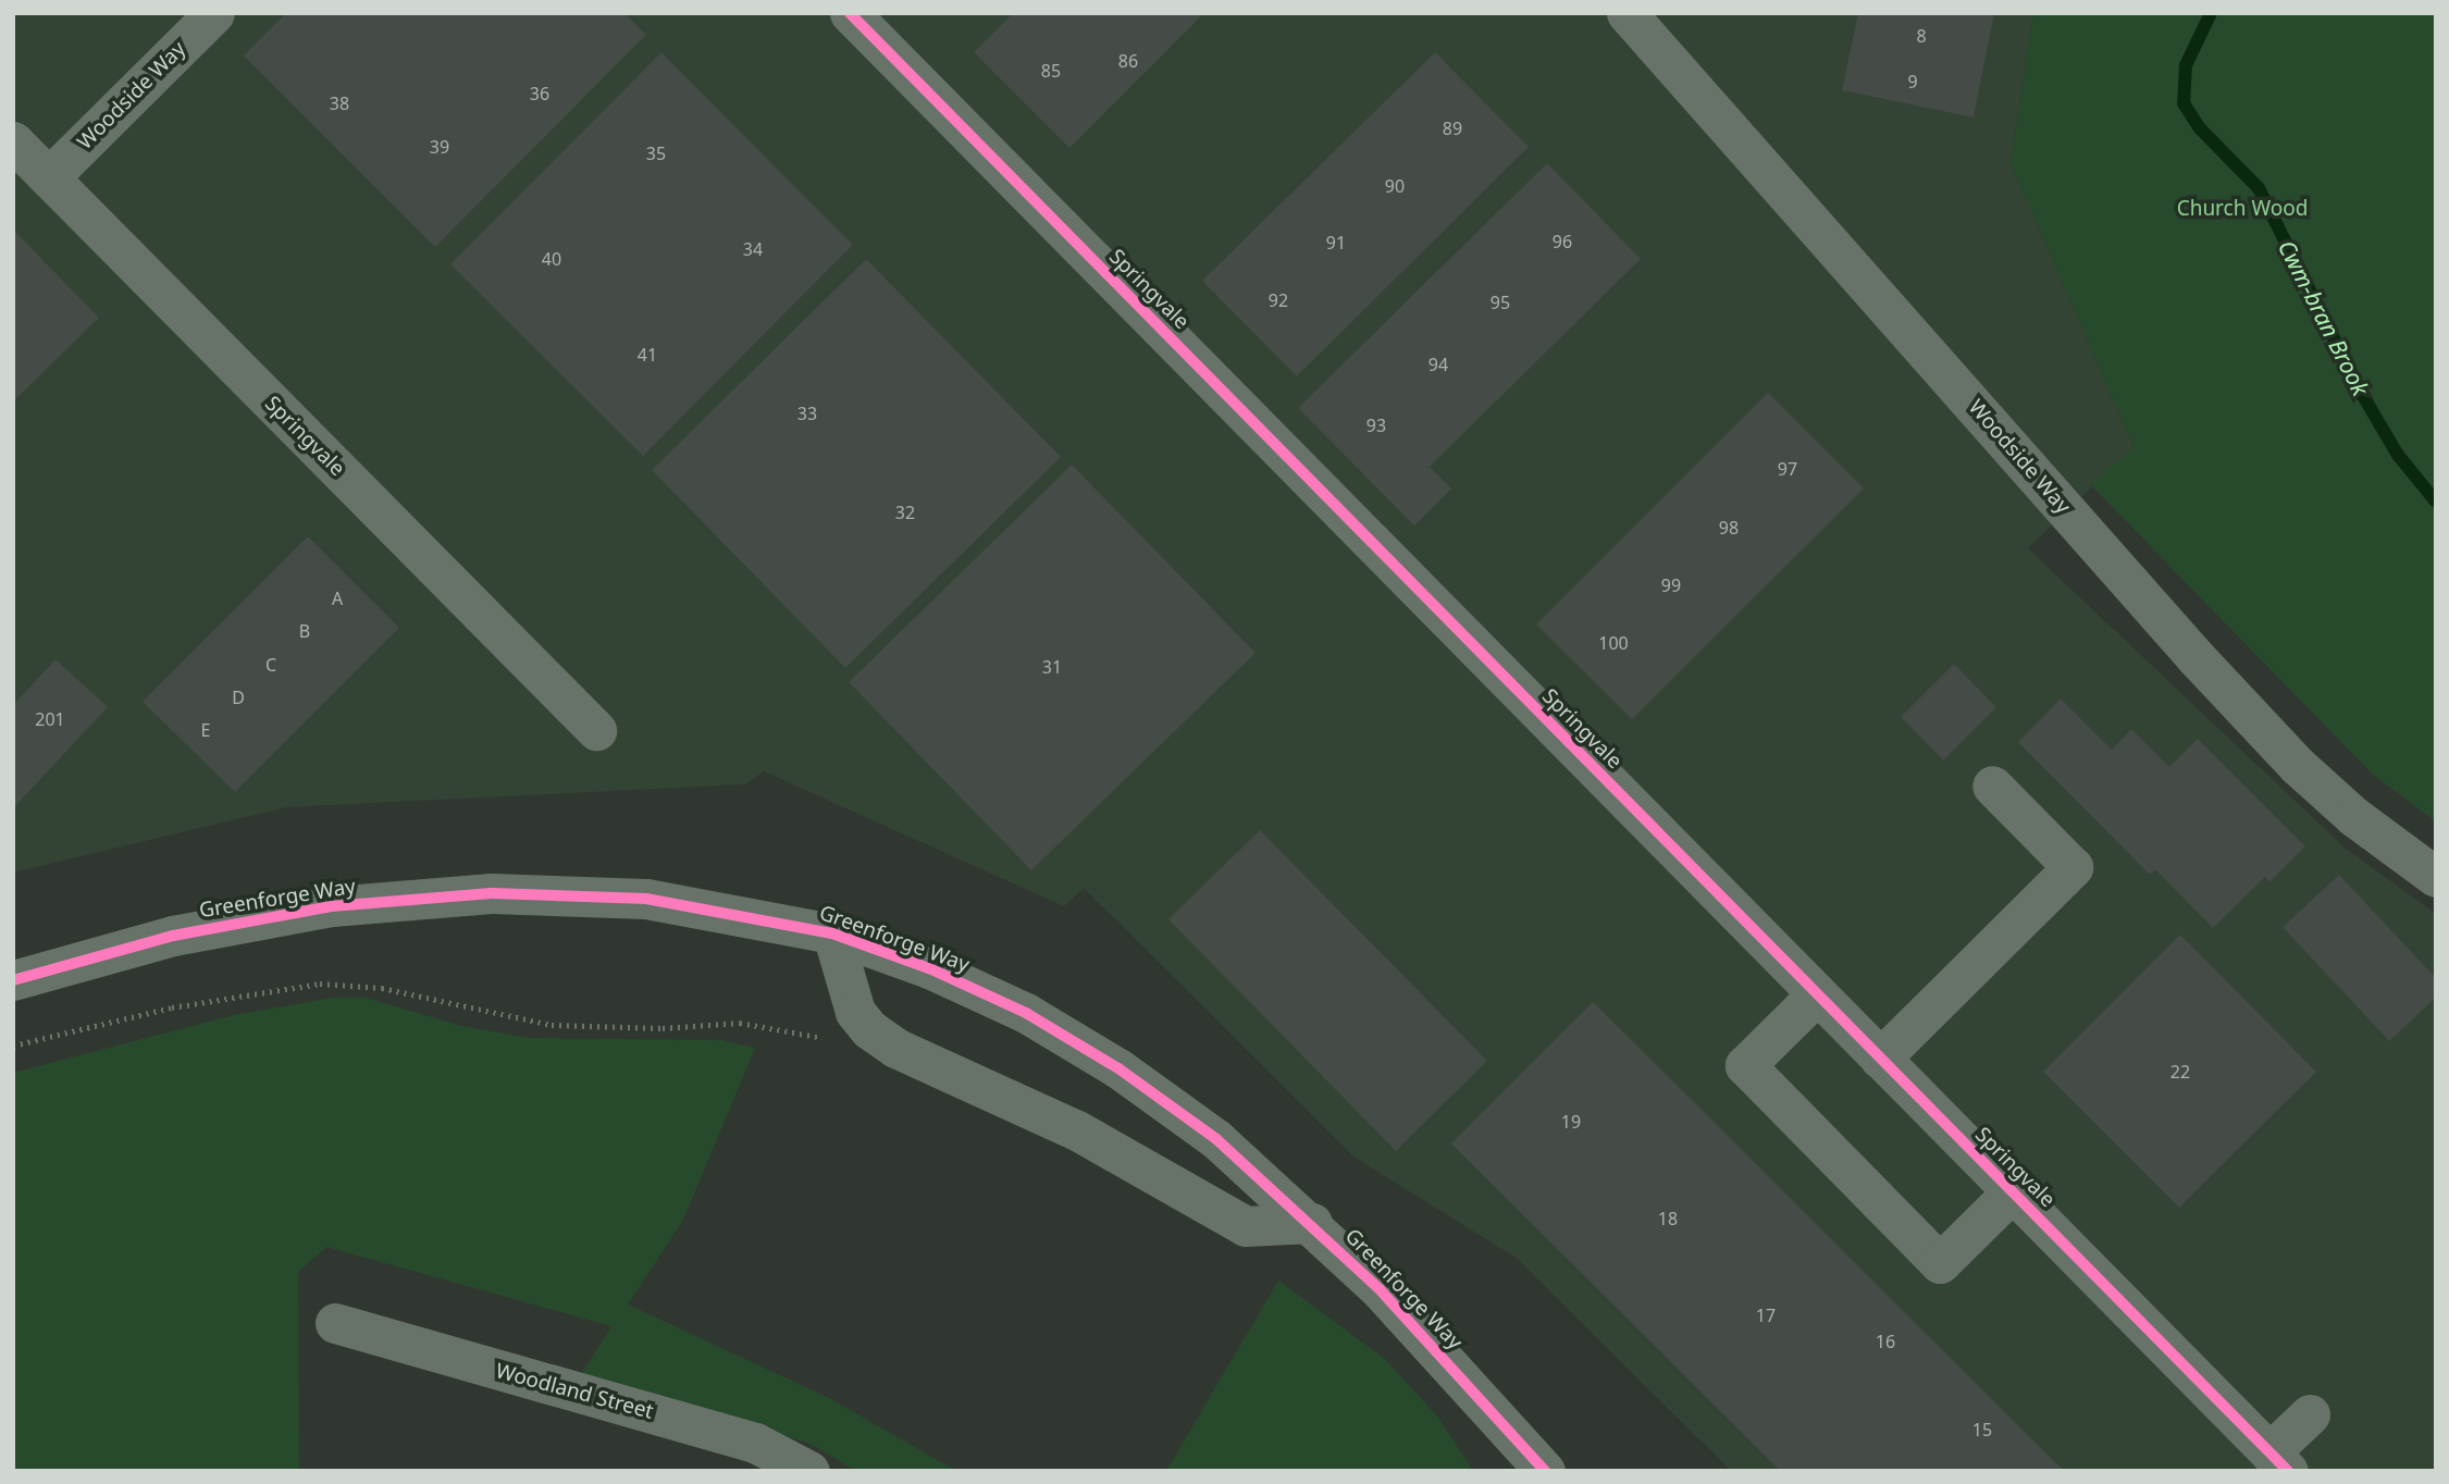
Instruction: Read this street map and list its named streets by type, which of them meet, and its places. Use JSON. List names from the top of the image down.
{
  "streets": {
    "street": [
      "Woodside Way",
      "Springvale",
      "Greenforge Way",
      "Woodland Street"
    ]
  },
  "crossings": [
    ["Woodside Way", "Springvale"]
  ],
  "water": ["Cwm-bran Brook"],
  "parks": ["Church Wood"],
  "house_numbers": [
    "8",
    "86",
    "85",
    "9",
    "36",
    "38",
    "89",
    "39",
    "35",
    "90",
    "96",
    "91",
    "34",
    "40",
    "92",
    "95",
    "41",
    "94",
    "33",
    "93",
    "97",
    "32",
    "98",
    "99",
    "A",
    "B",
    "100",
    "C",
    "31",
    "D",
    "201",
    "E",
    "22",
    "19",
    "18",
    "17",
    "16",
    "15"
  ]
}
